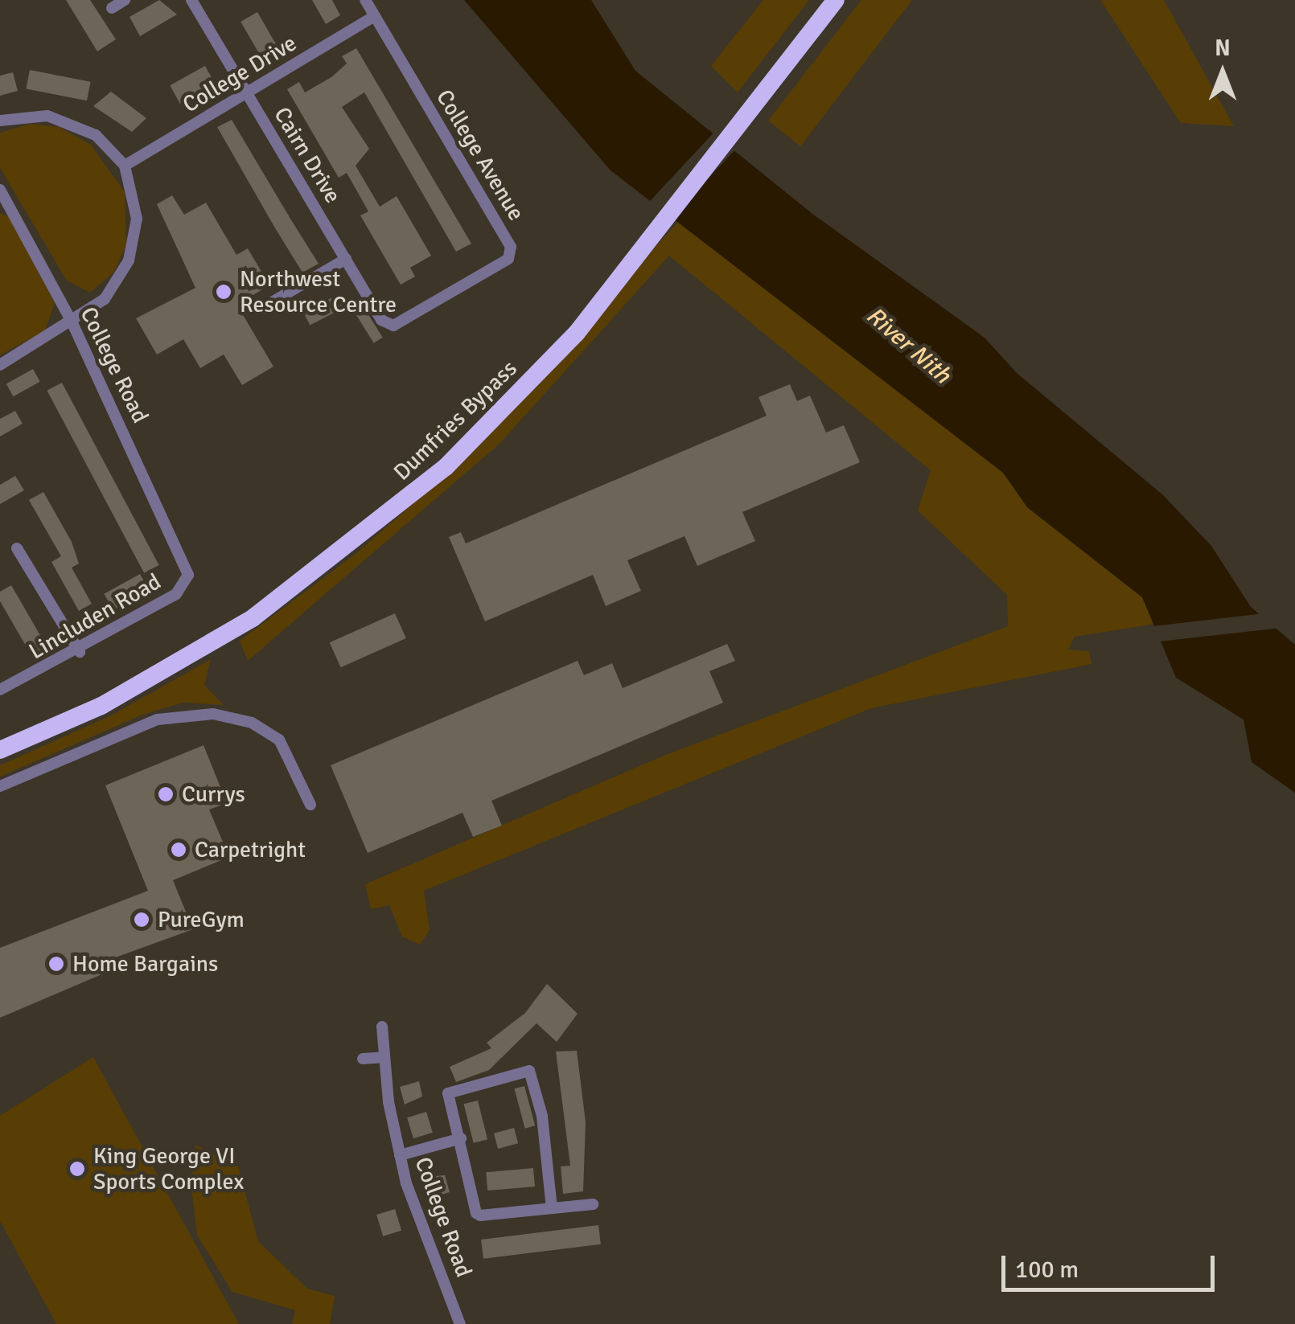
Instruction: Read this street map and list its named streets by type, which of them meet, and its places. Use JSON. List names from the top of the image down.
{
  "streets": {
    "highway": ["Dumfries Bypass"],
    "street": [
      "College Drive",
      "Cairn Drive",
      "College Avenue",
      "College Road",
      "Lincluden Road"
    ]
  },
  "crossings": [
    ["College Drive", "Cairn Drive"],
    ["College Drive", "College Avenue"],
    ["Cairn Drive", "College Avenue"],
    ["College Road", "Lincluden Road"]
  ],
  "water": ["River Nith"],
  "places": [
    "Northwest Resource Centre",
    "Currys",
    "Carpetright",
    "PureGym",
    "Home Bargains",
    "King George VI Sports Complex"
  ],
  "scale_bar": "100 m",
  "north": "top"
}
